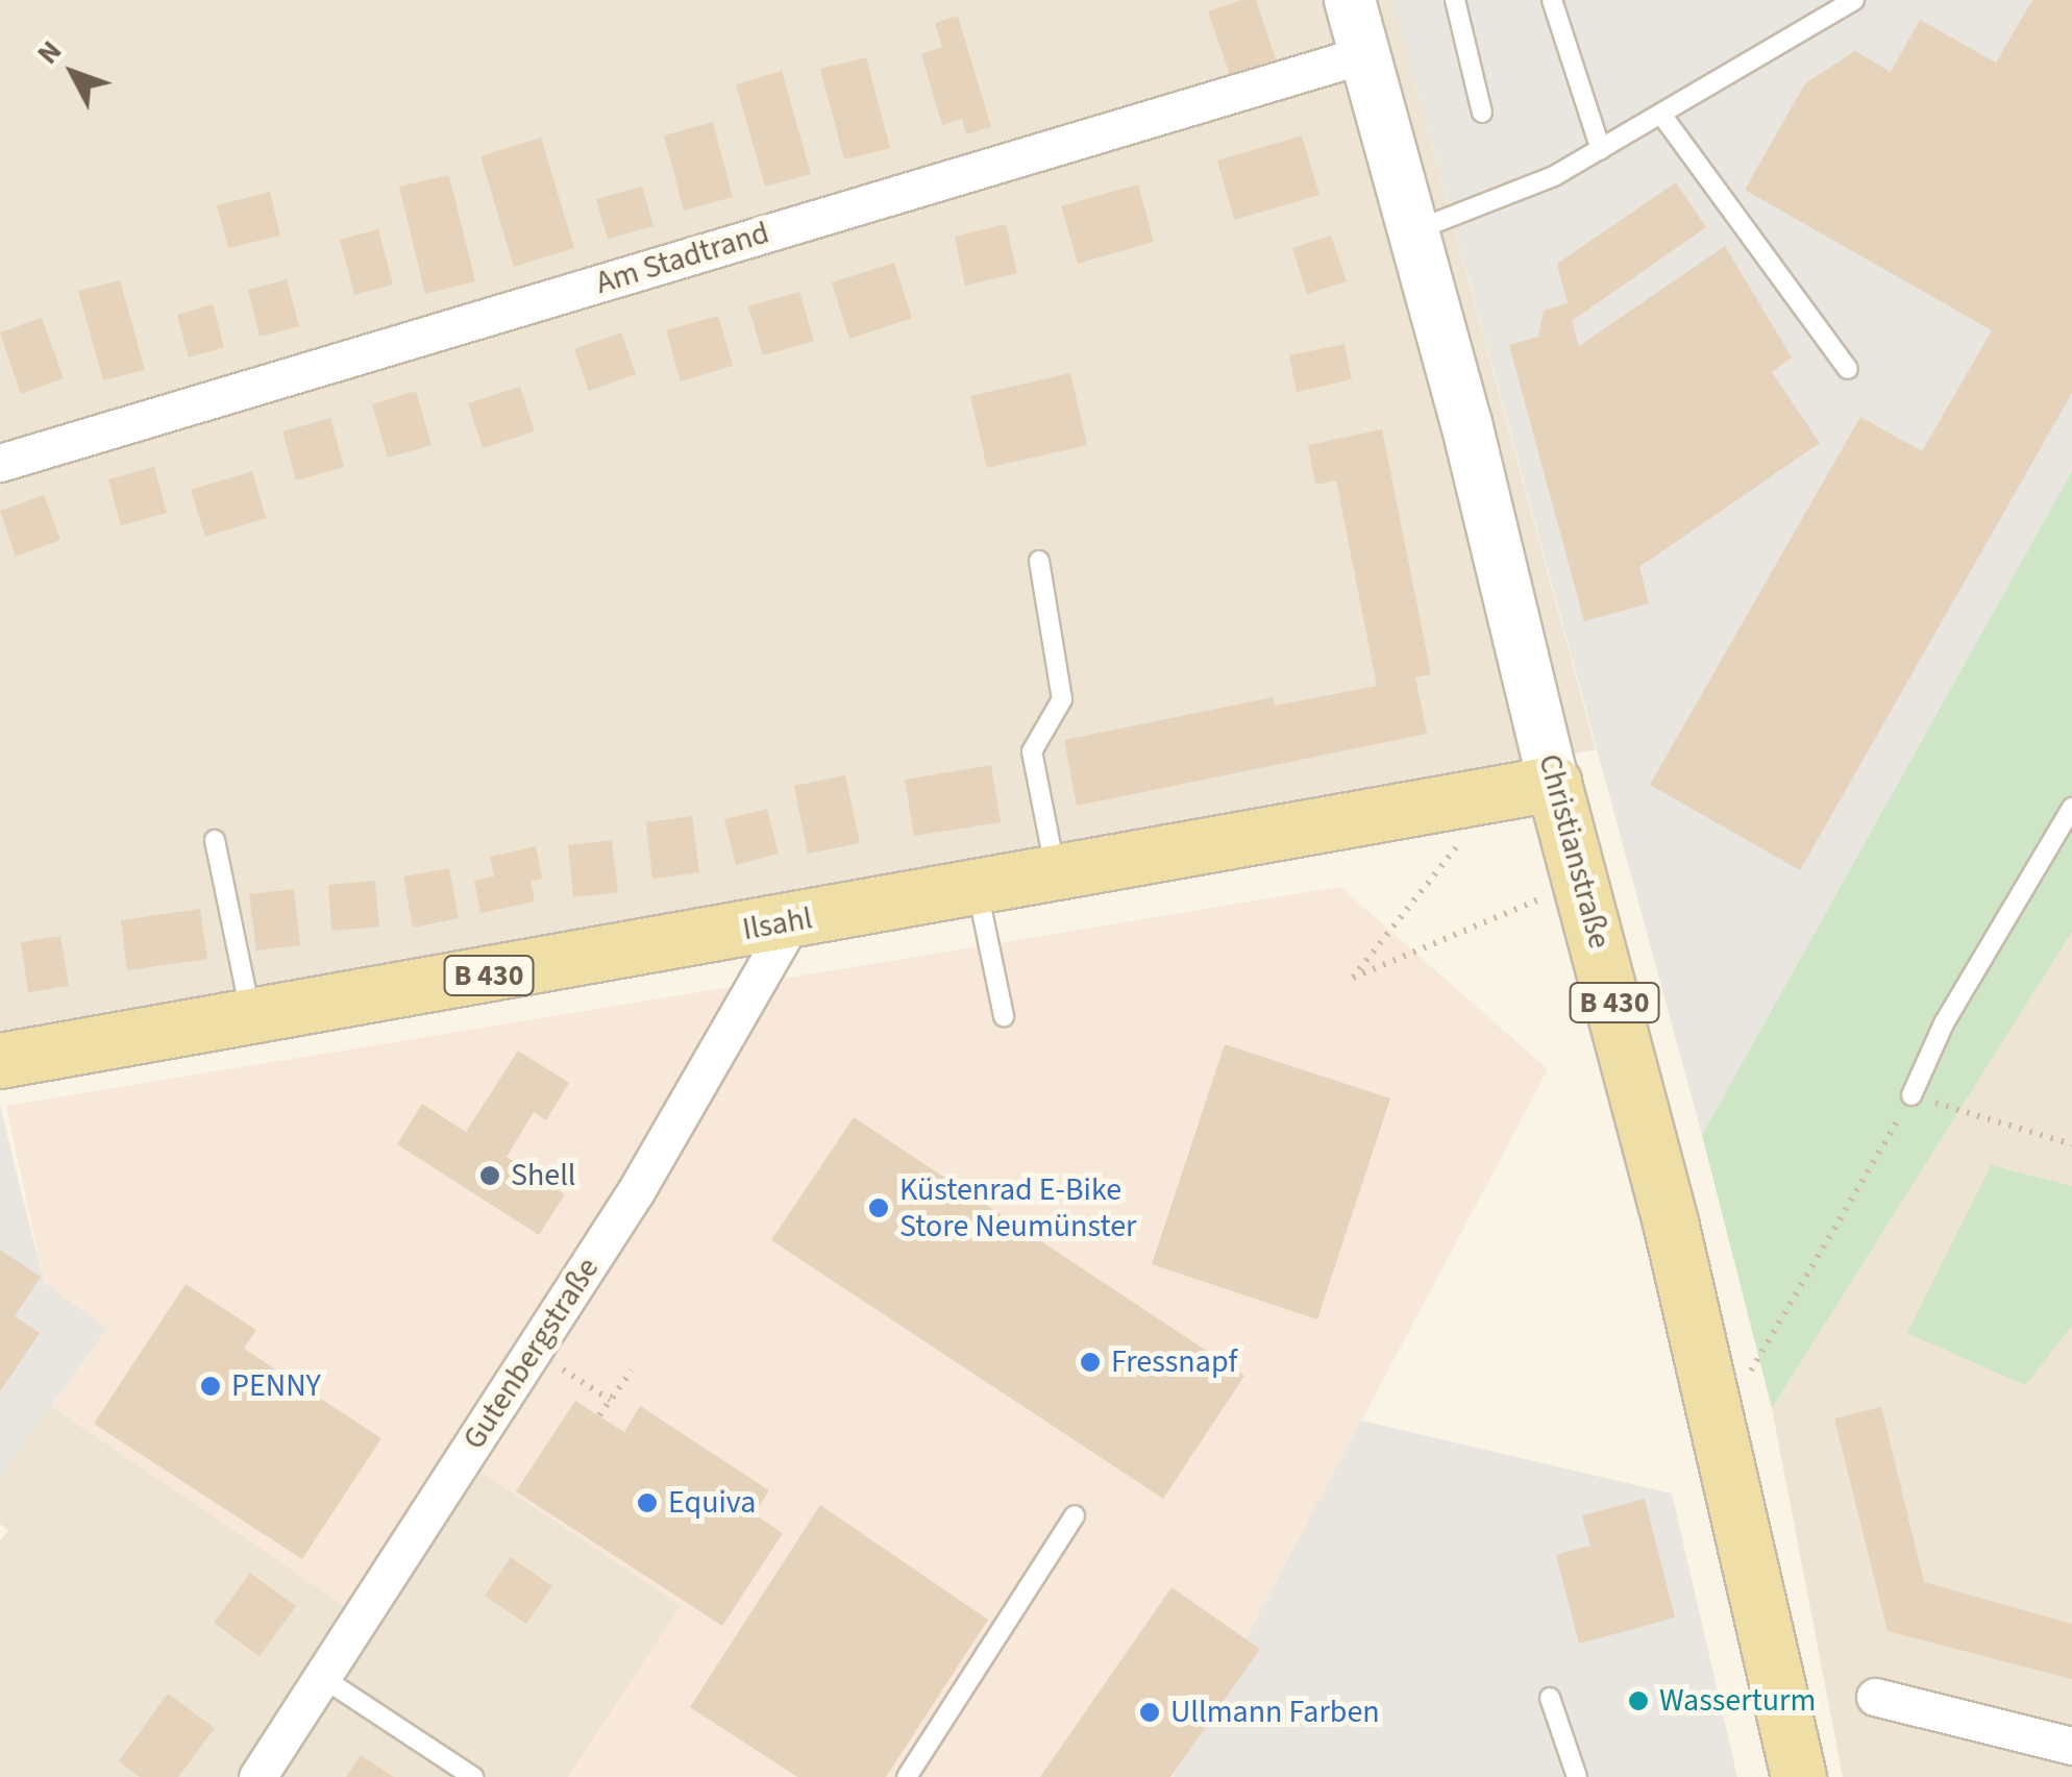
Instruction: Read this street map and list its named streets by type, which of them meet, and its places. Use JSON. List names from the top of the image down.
{
  "streets": {
    "main road": ["Christianstraße", "Ilsahl", "B 430"],
    "street": ["Am Stadtrand", "Gutenbergstraße"]
  },
  "crossings": [
    ["Am Stadtrand", "Christianstraße"],
    ["Christianstraße", "Ilsahl"],
    ["Ilsahl", "Gutenbergstraße"]
  ],
  "places": [
    "Shell",
    "Küstenrad E-Bike Store Neumünster",
    "Fressnapf",
    "PENNY",
    "Equiva",
    "Wasserturm",
    "Ullmann Farben"
  ],
  "north": "top left"
}
